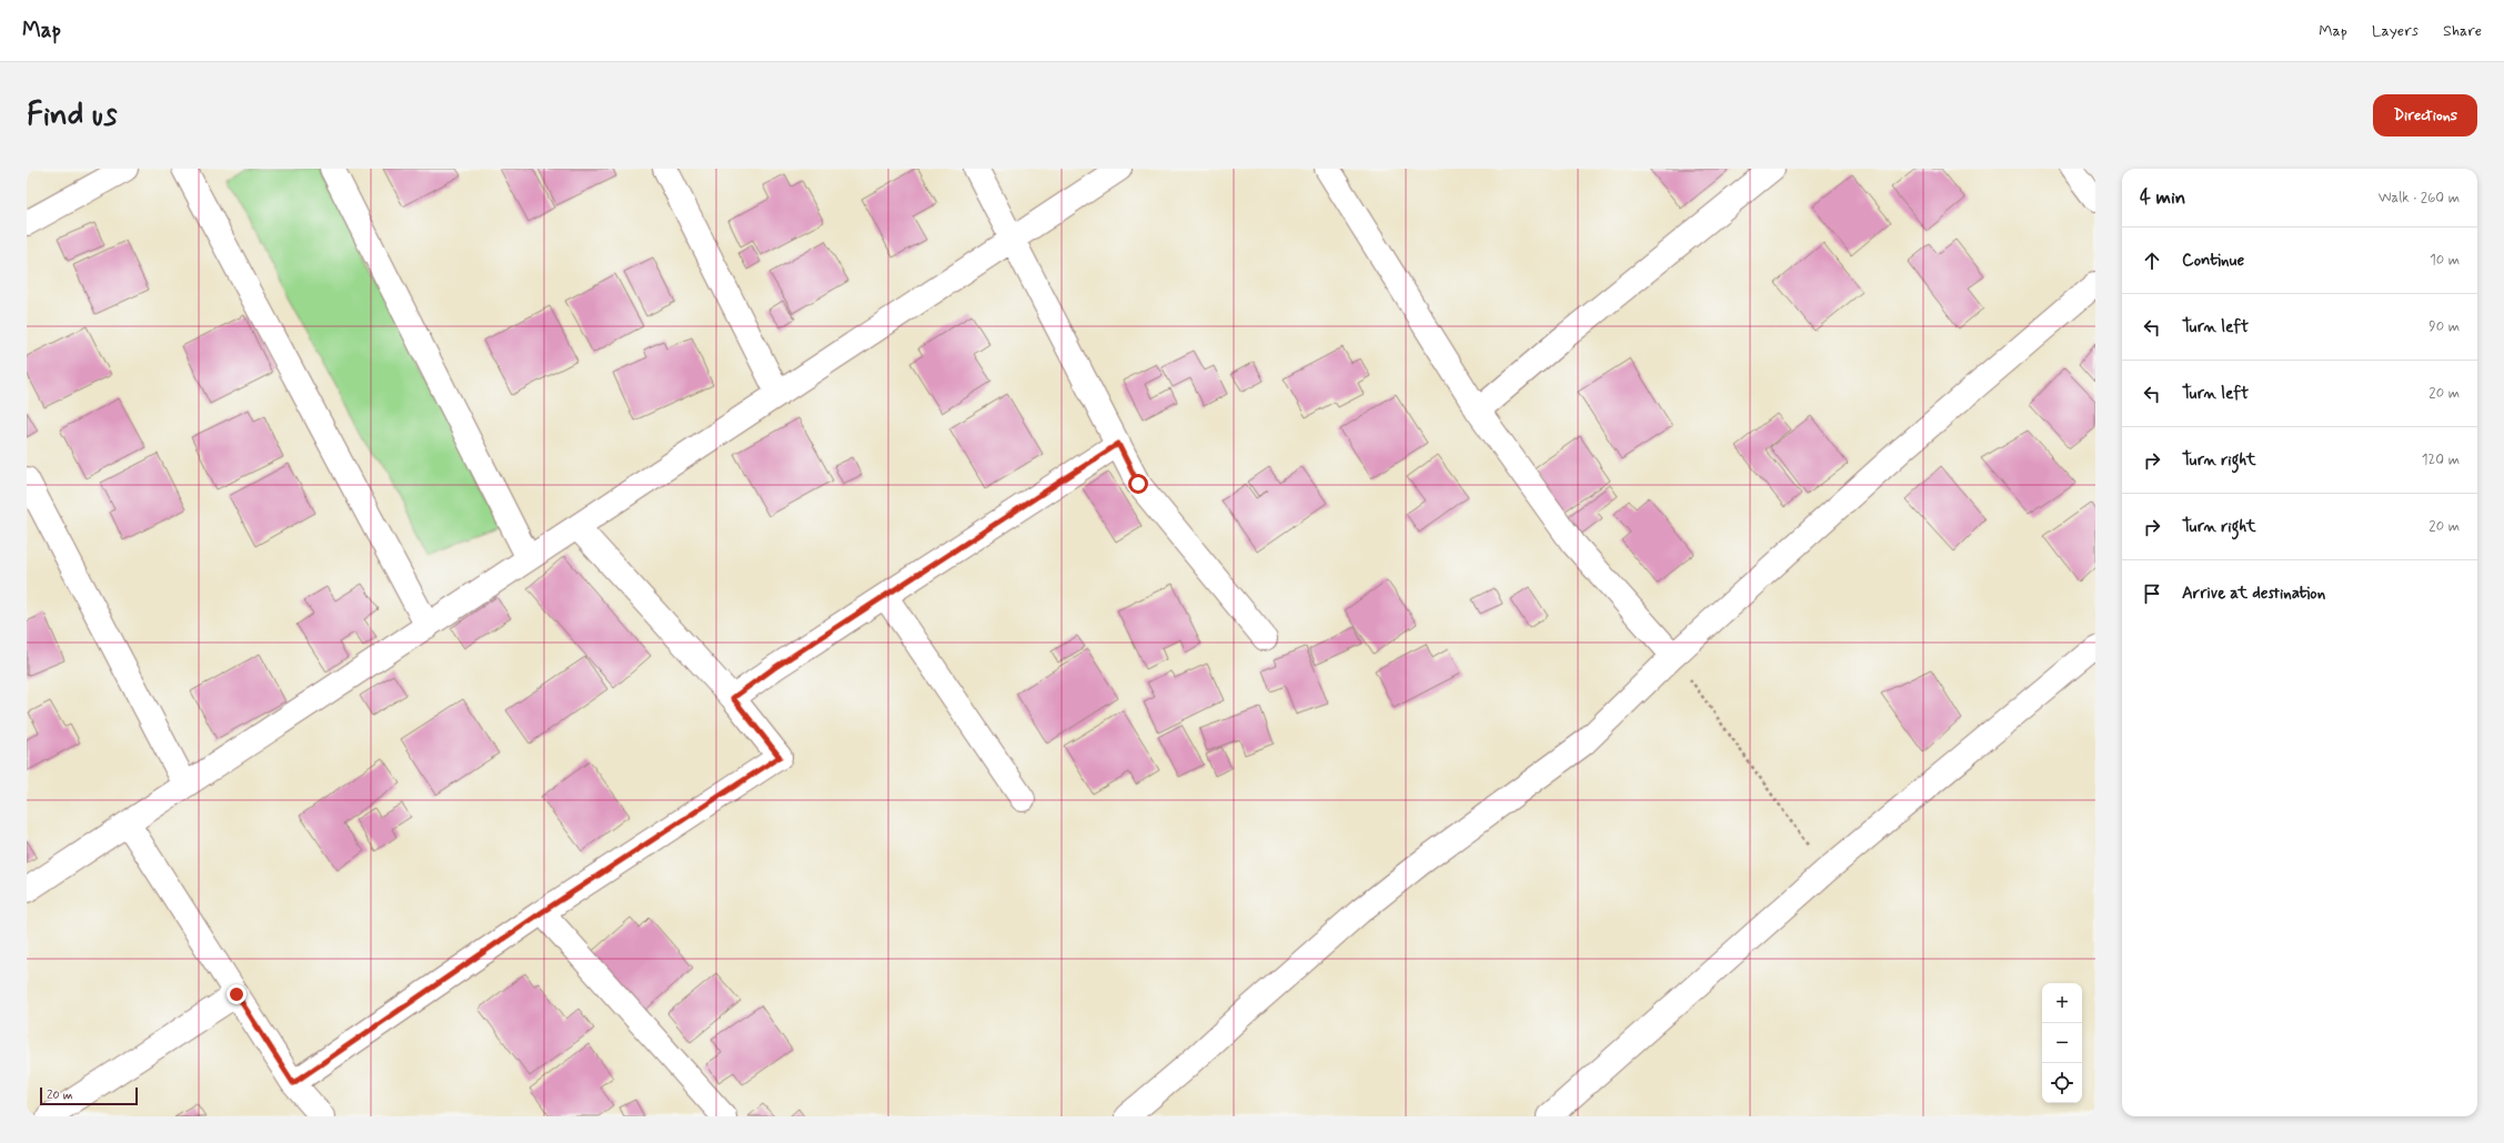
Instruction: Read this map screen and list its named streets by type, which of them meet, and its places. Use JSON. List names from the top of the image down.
{
  "scale_bar": "20 m",
  "page": {
    "header": "Map",
    "nav": ["Map", "Layers", "Share"],
    "buttons": "Directions",
    "title": "Find us",
    "heading": ["4 min", "Walk · 260 m"],
    "list": [
      ["Continue", "10 m"],
      ["Turn left", "90 m"],
      ["Turn left", "20 m"],
      ["Turn right", "120 m"],
      ["Turn right", "20 m"],
      "Arrive at destination"
    ],
    "map_buttons": ["+", "−"],
    "scale": "20 m"
  }
}
